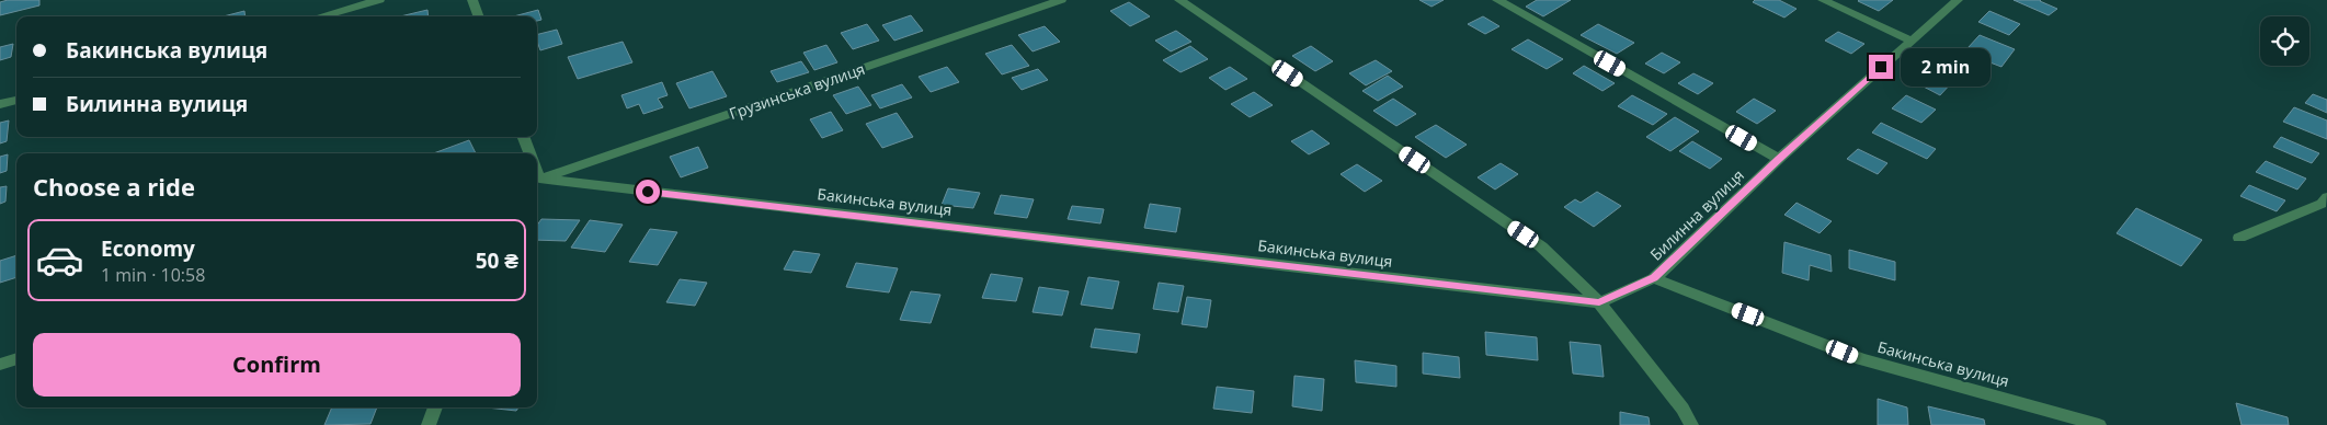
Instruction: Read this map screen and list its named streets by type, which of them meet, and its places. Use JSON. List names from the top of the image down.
{
  "streets": {
    "street": ["Грузинська вулиця", "Бакинська вулиця", "Билинна вулиця"]
  },
  "crossings": [
    ["Бакинська вулиця", "Билинна вулиця"]
  ],
  "page": {
    "banner": ["Бакинська вулиця", "Билинна вулиця"],
    "bubble": "2 min",
    "heading": "Choose a ride",
    "list": [
      {
        "name": "Economy",
        "note": "1 min · 10:58",
        "value": "50 ₴"
      }
    ],
    "buttons": "Confirm"
  }
}
